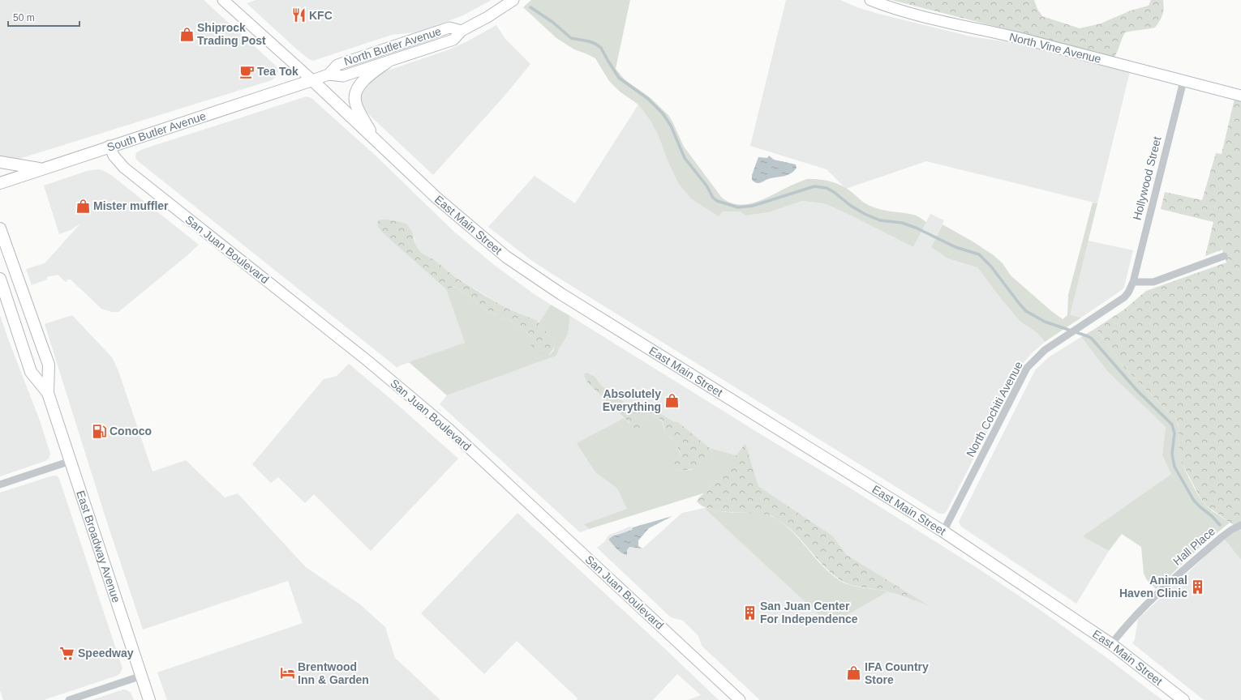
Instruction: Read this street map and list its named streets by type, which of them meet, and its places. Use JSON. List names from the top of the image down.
{
  "streets": {
    "main road": [
      "North Butler Avenue",
      "North Vine Avenue",
      "South Butler Avenue",
      "East Main Street",
      "San Juan Boulevard",
      "East Broadway Avenue"
    ],
    "street": ["Hollywood Street", "North Cochiti Avenue", "Hall Place"]
  },
  "crossings": [
    ["North Butler Avenue", "South Butler Avenue"],
    ["North Butler Avenue", "East Main Street"],
    ["North Vine Avenue", "Hollywood Street"],
    ["South Butler Avenue", "East Main Street"],
    ["South Butler Avenue", "San Juan Boulevard"],
    ["Hollywood Street", "North Cochiti Avenue"],
    ["East Main Street", "North Cochiti Avenue"],
    ["East Main Street", "Hall Place"]
  ],
  "places": {
    "restaurant": ["KFC"],
    "shop": [
      "Shiprock Trading Post",
      "Mister muffler",
      "Absolutely Everything",
      "IFA Country Store"
    ],
    "cafe": ["Tea Tok"],
    "fuel station": ["Conoco"],
    "building": ["Animal Haven Clinic", "San Juan Center For Independence"],
    "supermarket": ["Speedway"],
    "hotel": ["Brentwood Inn & Garden"]
  },
  "scale_bar": "50 m"
}
